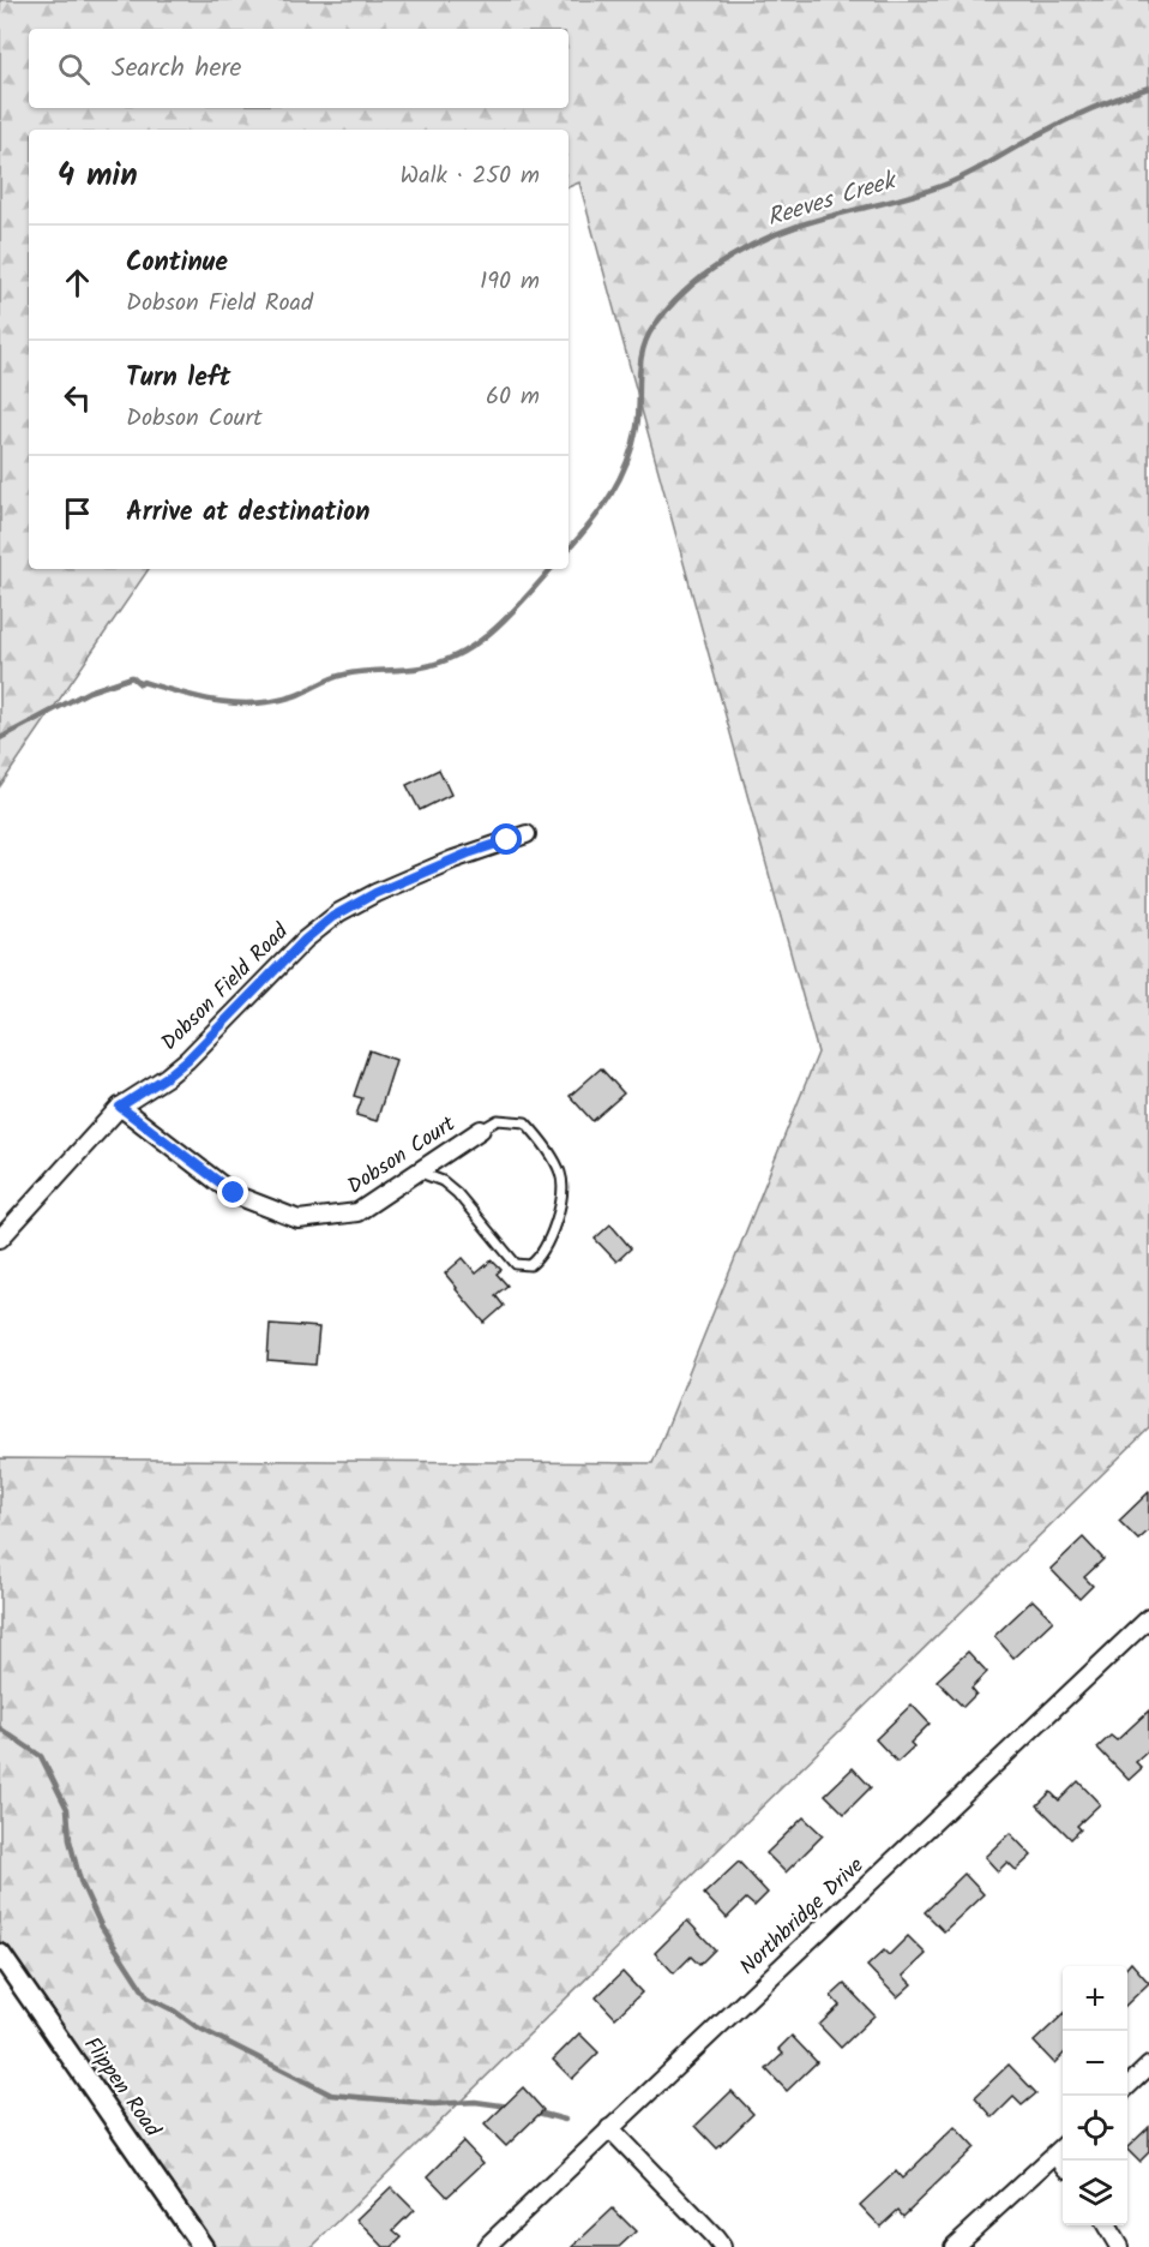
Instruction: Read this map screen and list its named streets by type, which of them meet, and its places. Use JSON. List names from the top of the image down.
{
  "streets": {
    "street": [
      "Dobson Field Road",
      "Dobson Court",
      "Northbridge Drive",
      "Flippen Road"
    ]
  },
  "crossings": [
    ["Dobson Field Road", "Dobson Court"]
  ],
  "water": ["Reeves Creek"],
  "page": {
    "search": "Search here",
    "heading": ["4 min", "Walk · 250 m"],
    "list": [
      ["Continue", "Dobson Field Road", "190 m"],
      ["Turn left", "Dobson Court", "60 m"],
      "Arrive at destination"
    ],
    "map_buttons": ["+", "−"]
  }
}
